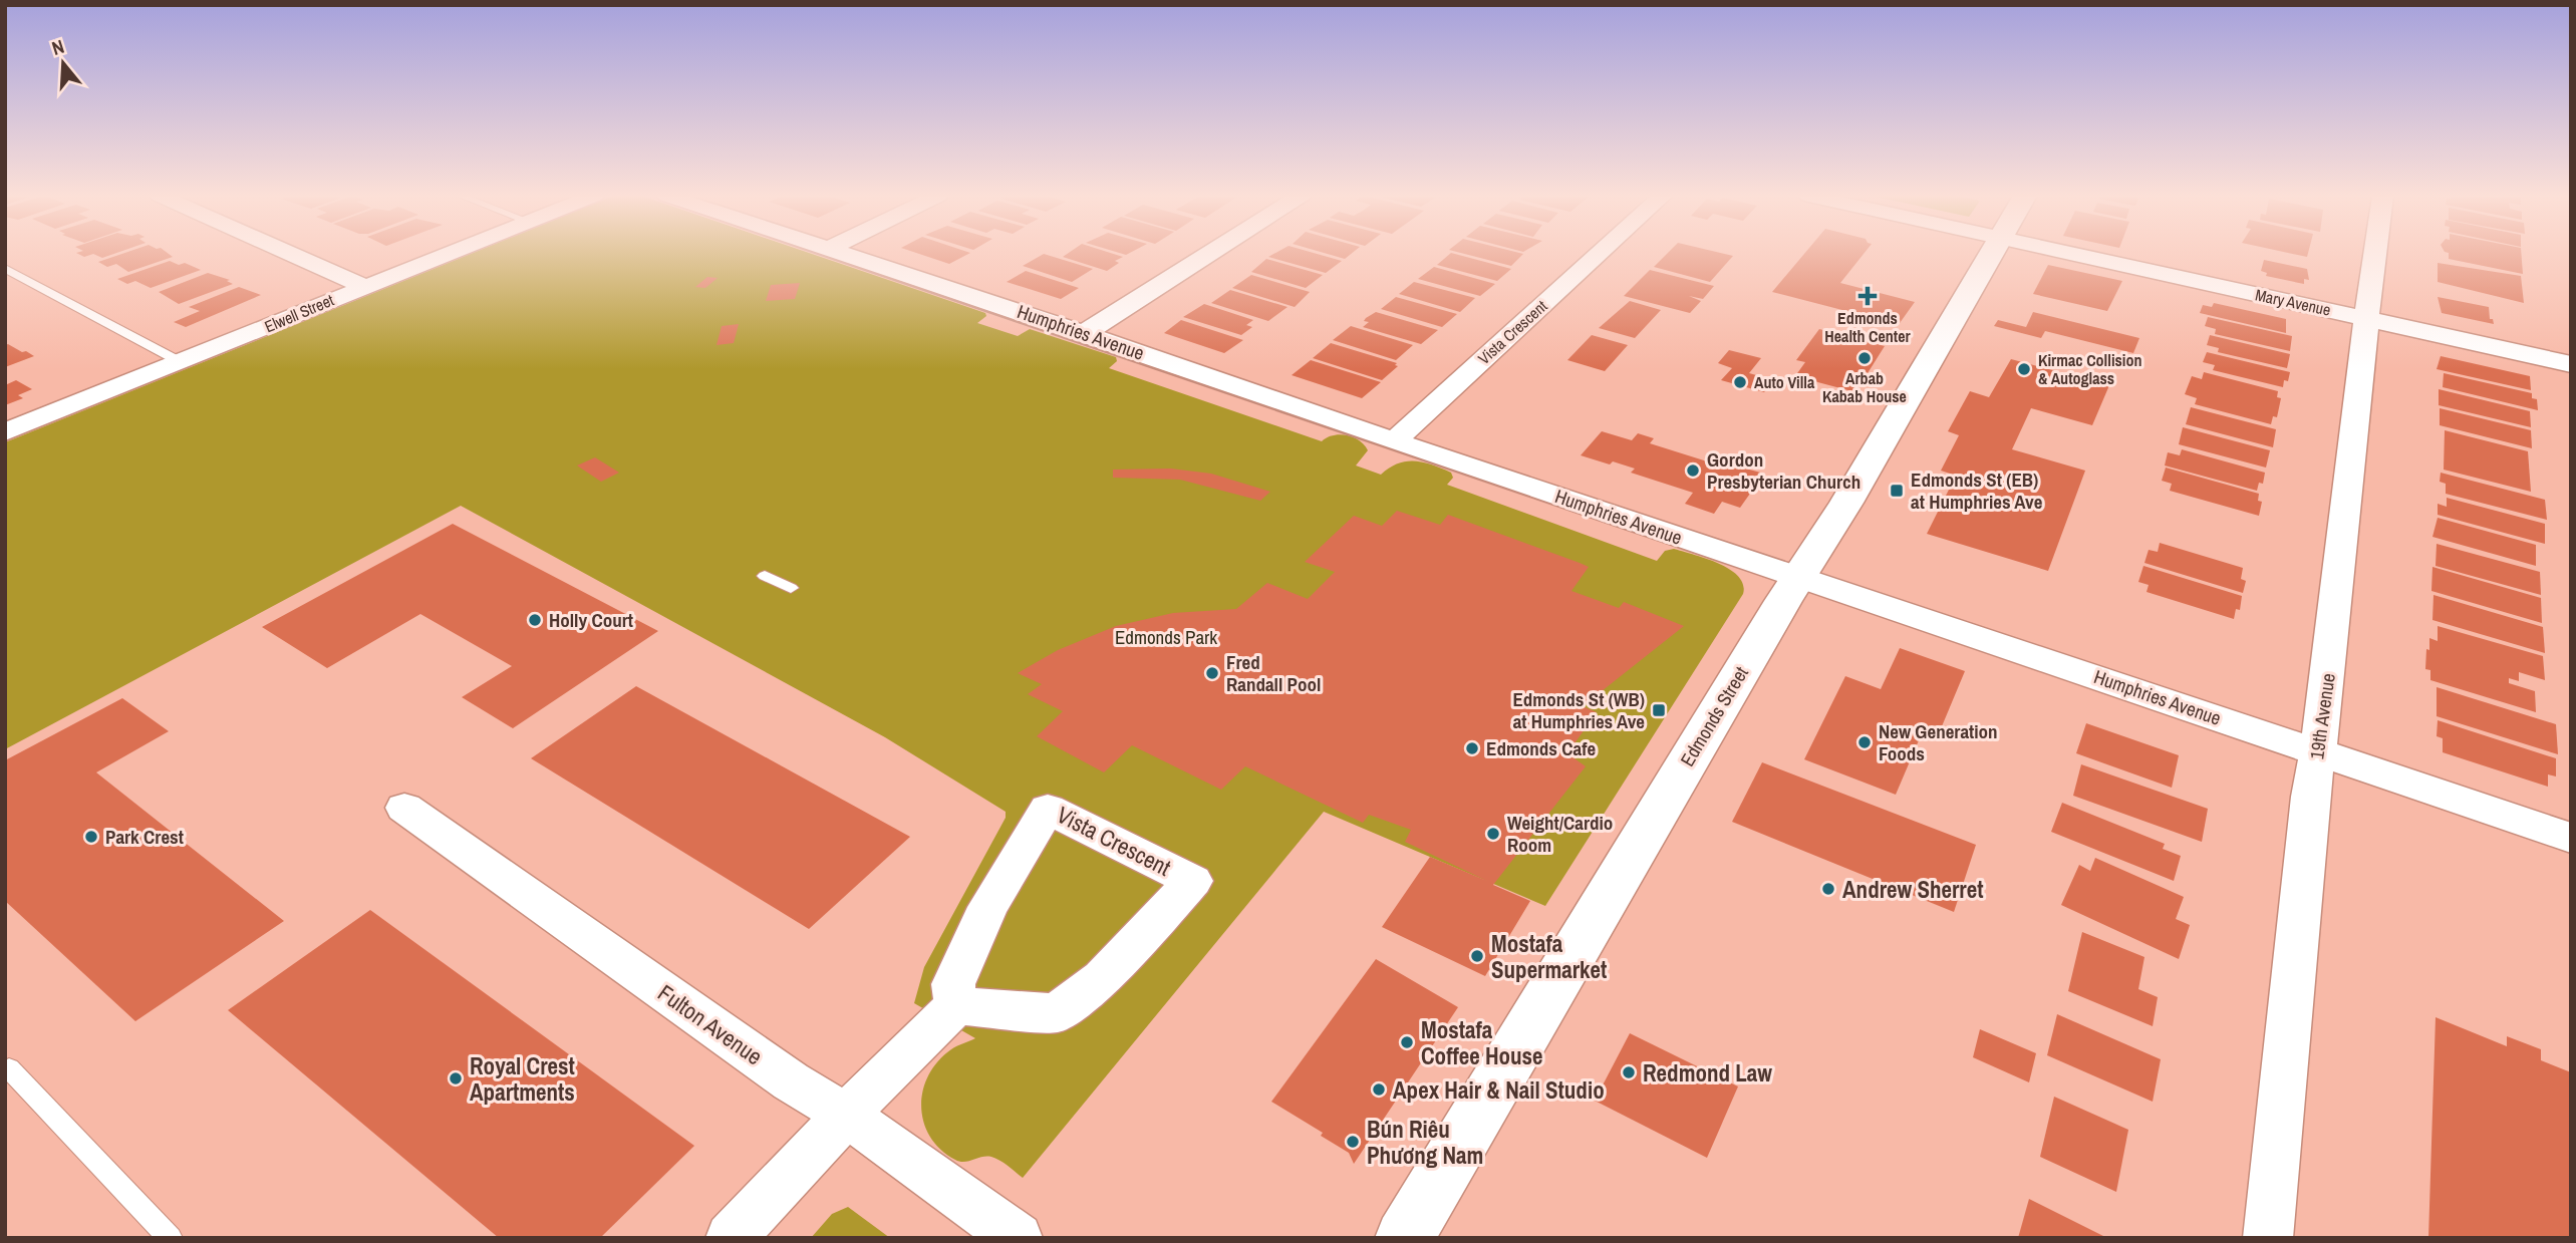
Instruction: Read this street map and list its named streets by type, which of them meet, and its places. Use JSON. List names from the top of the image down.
{
  "streets": {
    "street": [
      "Mary Avenue",
      "Elwell Street",
      "Humphries Avenue",
      "Vista Crescent",
      "Edmonds Street",
      "19th Avenue",
      "Fulton Avenue"
    ]
  },
  "crossings": [
    ["Mary Avenue", "19th Avenue"],
    ["Humphries Avenue", "Vista Crescent"],
    ["Humphries Avenue", "Edmonds Street"],
    ["Humphries Avenue", "19th Avenue"]
  ],
  "parks": ["Edmonds Park"],
  "places": {
    "health": ["Edmonds Health Center"],
    "other": [
      "Arbab Kabab House",
      "Kirmac Collision & Autoglass",
      "Auto Villa",
      "Gordon Presbyterian Church",
      "Holly Court",
      "Fred Randall Pool",
      "New Generation Foods",
      "Edmonds Cafe",
      "Weight/Cardio Room",
      "Park Crest",
      "Andrew Sherret",
      "Mostafa Supermarket",
      "Mostafa Coffee House",
      "Redmond Law",
      "Royal Crest Apartments",
      "Apex Hair & Nail Studio",
      "Bún Riêu Phương Nam"
    ],
    "transit": ["Edmonds St (EB) at Humphries Ave", "Edmonds St (WB) at Humphries Ave"]
  },
  "north": "top"
}
